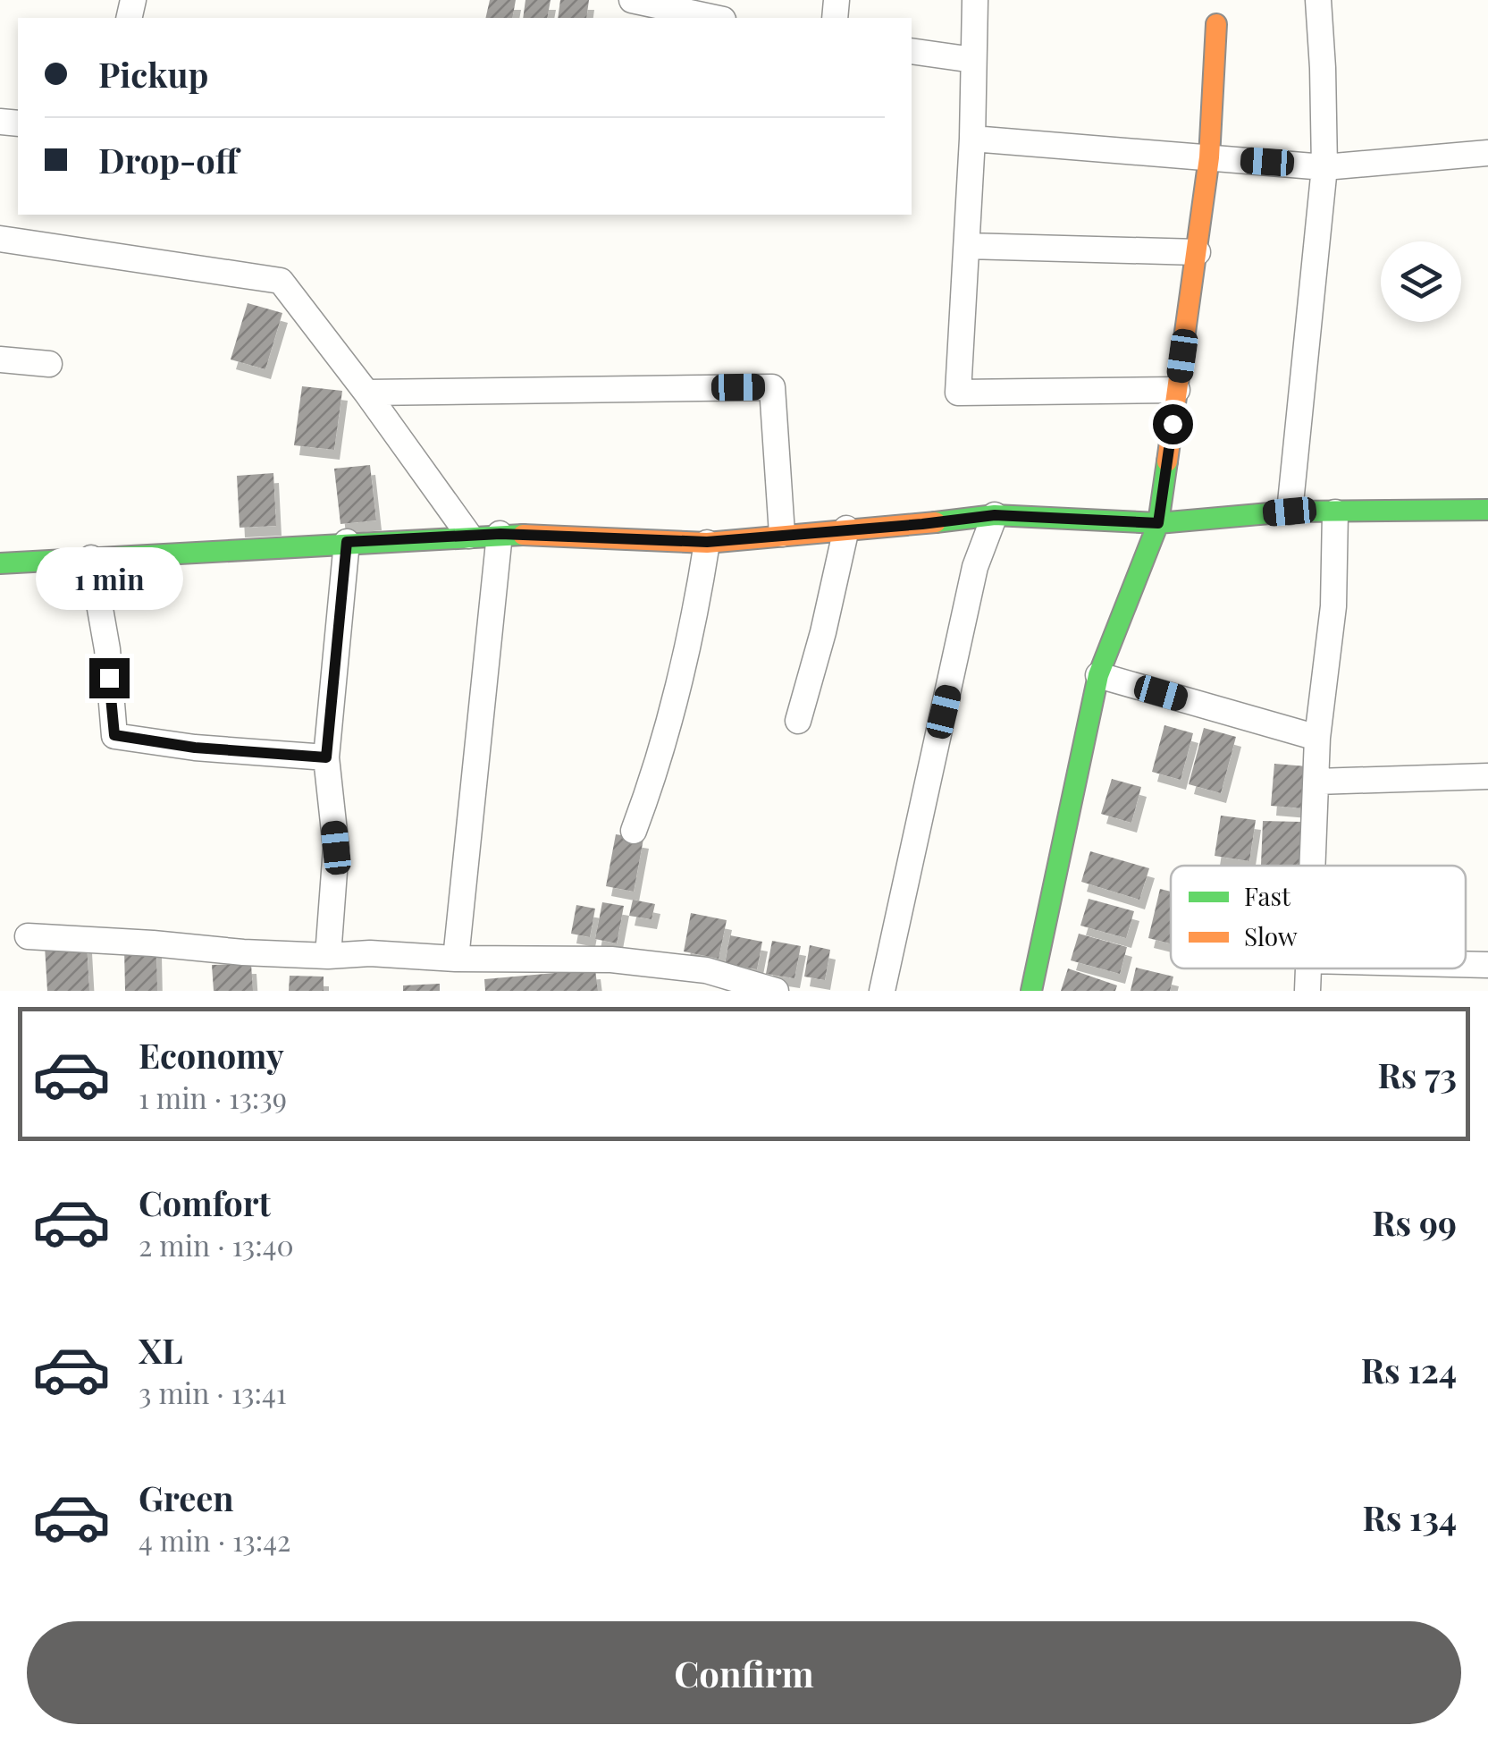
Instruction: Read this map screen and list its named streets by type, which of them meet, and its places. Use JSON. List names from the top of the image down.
{
  "legend": ["Fast", "Slow"],
  "page": {
    "banner": ["Pickup", "Drop-off"],
    "bubble": "1 min",
    "list": [
      {
        "name": "Economy",
        "note": "1 min · 13:39",
        "value": "Rs 73"
      },
      {
        "name": "Comfort",
        "note": "2 min · 13:40",
        "value": "Rs 99"
      },
      {
        "name": "XL",
        "note": "3 min · 13:41",
        "value": "Rs 124"
      },
      {
        "name": "Green",
        "note": "4 min · 13:42",
        "value": "Rs 134"
      }
    ],
    "buttons": "Confirm"
  }
}
